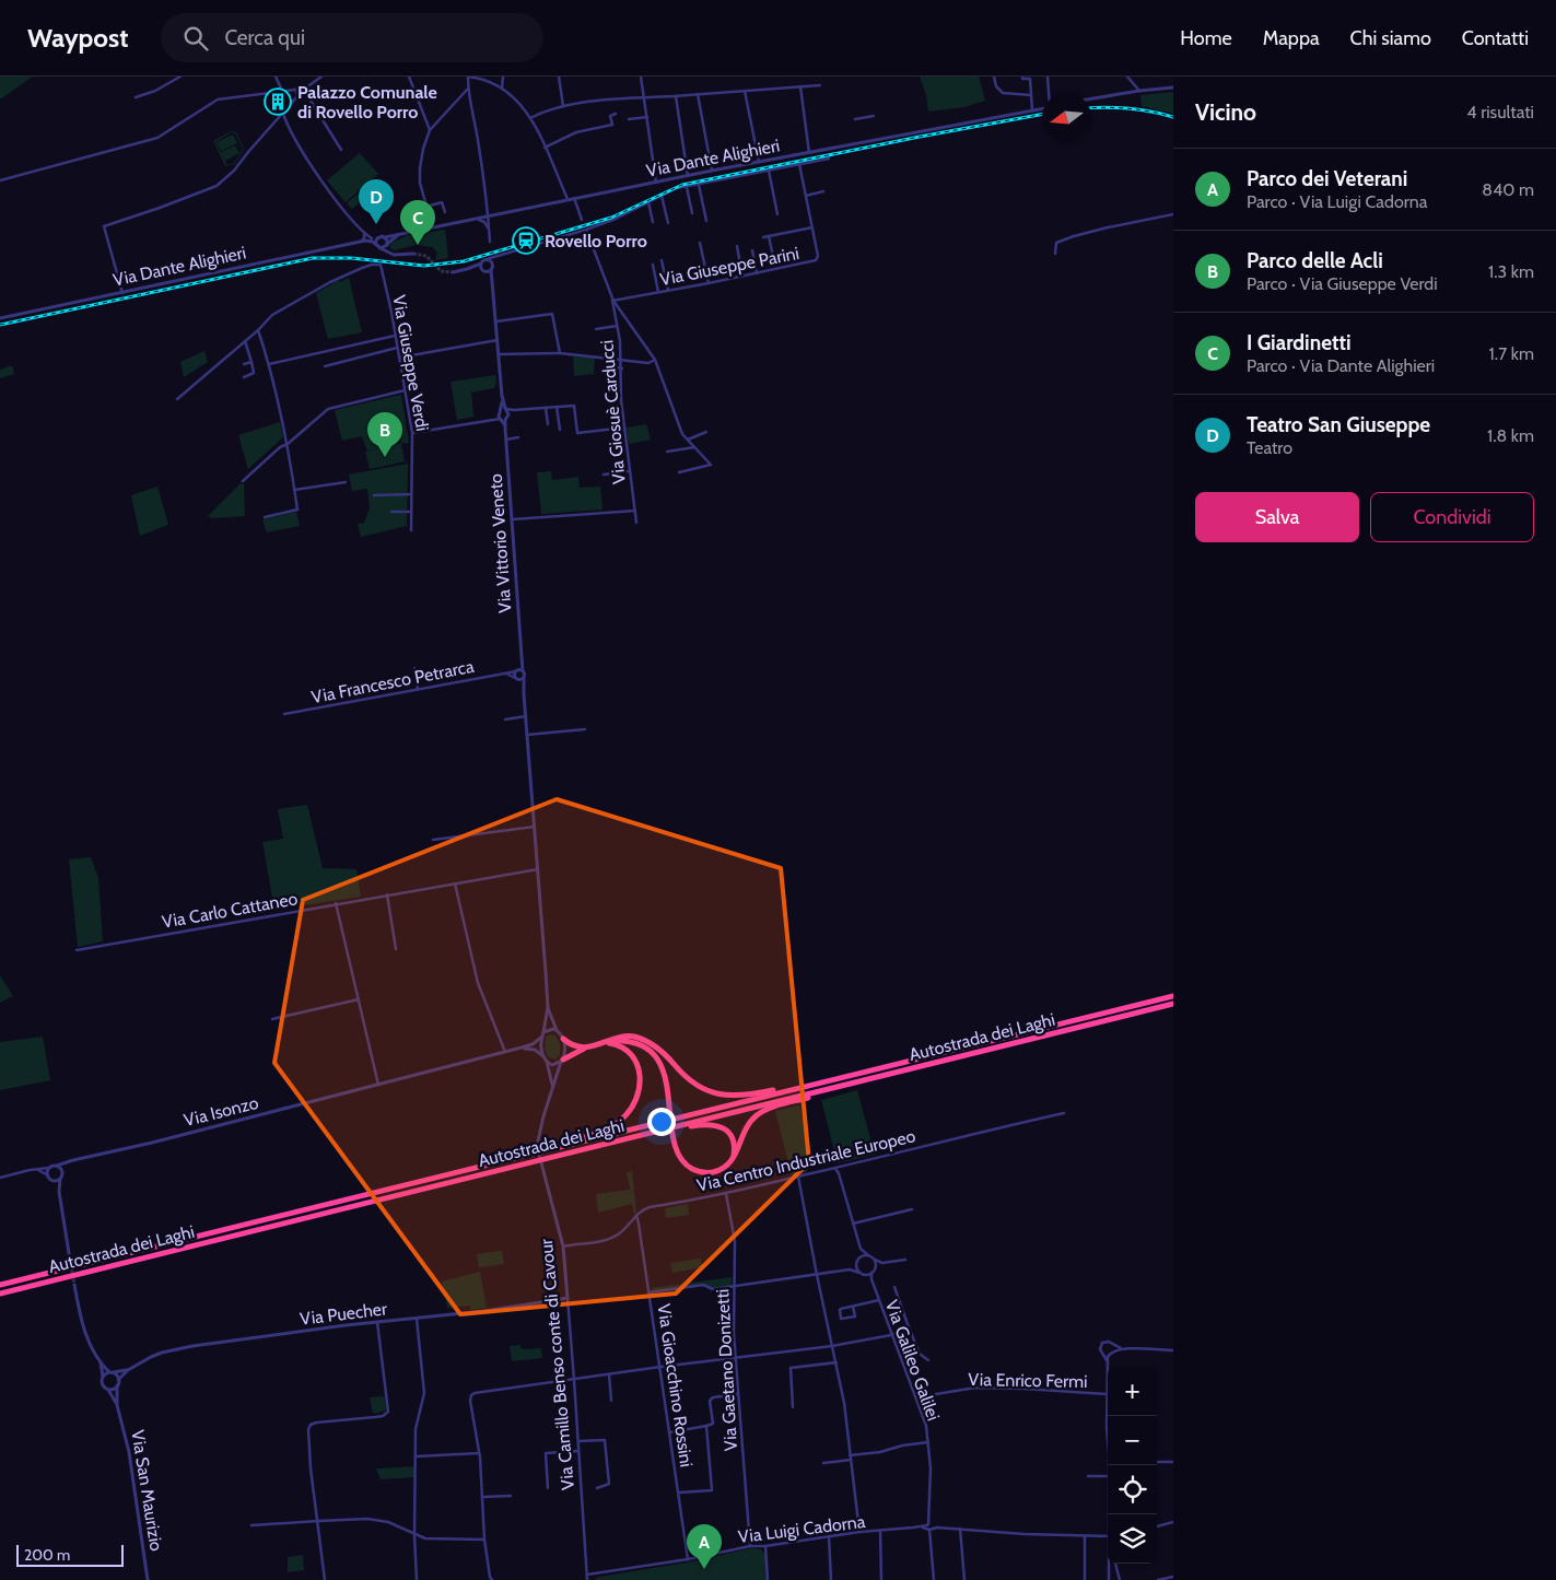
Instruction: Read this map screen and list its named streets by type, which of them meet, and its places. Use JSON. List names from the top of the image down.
{
  "streets": {
    "highway": ["Autostrada dei Laghi"],
    "street": [
      "Via Dante Alighieri",
      "Via Giuseppe Parini",
      "Via Giuseppe Verdi",
      "Via Giosuè Carducci",
      "Via Vittorio Veneto",
      "Via Francesco Petrarca",
      "Via Carlo Cattaneo",
      "Via Isonzo",
      "Via Centro Industriale Europeo",
      "Via Puecher",
      "Via Galileo Galilei",
      "Via Camillo Benso conte di Cavour",
      "Via Gaetano Donizetti",
      "Via Enrico Fermi",
      "Via Gioacchino Rossini",
      "Via San Maurizio",
      "Via Luigi Cadorna"
    ]
  },
  "crossings": [
    ["Via Giuseppe Parini", "Via Giosuè Carducci"],
    ["Via Vittorio Veneto", "Via Francesco Petrarca"],
    ["Via Isonzo", "Via Camillo Benso conte di Cavour"],
    ["Via Centro Industriale Europeo", "Via Camillo Benso conte di Cavour"],
    ["Via Centro Industriale Europeo", "Via Gaetano Donizetti"],
    ["Via Centro Industriale Europeo", "Via Gioacchino Rossini"],
    ["Via Puecher", "Via Camillo Benso conte di Cavour"],
    ["Via Puecher", "Via San Maurizio"],
    ["Via Galileo Galilei", "Via Gaetano Donizetti"],
    ["Via Galileo Galilei", "Via Enrico Fermi"],
    ["Via Galileo Galilei", "Via Gioacchino Rossini"],
    ["Via Galileo Galilei", "Via Luigi Cadorna"],
    ["Via Camillo Benso conte di Cavour", "Via Luigi Cadorna"],
    ["Via Gaetano Donizetti", "Via Luigi Cadorna"],
    ["Via Gioacchino Rossini", "Via Luigi Cadorna"]
  ],
  "places": {
    "building": ["Palazzo Comunale di Rovello Porro"],
    "station": ["Rovello Porro"]
  },
  "scale_bar": "200 m",
  "north": "left",
  "page": {
    "header": "Waypost",
    "search": "Cerca qui",
    "nav": [
      "Home",
      "Mappa",
      "Chi siamo",
      "Contatti"
    ],
    "heading": ["Vicino", "4 risultati"],
    "list": [
      {
        "mark": "A",
        "name": "Parco dei Veterani",
        "note": "Parco · Via Luigi Cadorna",
        "value": "840 m"
      },
      {
        "mark": "B",
        "name": "Parco delle Acli",
        "note": "Parco · Via Giuseppe Verdi",
        "value": "1.3 km"
      },
      {
        "mark": "C",
        "name": "I Giardinetti",
        "note": "Parco · Via Dante Alighieri",
        "value": "1.7 km"
      },
      {
        "mark": "D",
        "name": "Teatro San Giuseppe",
        "note": "Teatro",
        "value": "1.8 km"
      }
    ],
    "pins": [
      "D",
      "C",
      "B",
      "A"
    ],
    "buttons": ["Salva", "Condividi"],
    "map_buttons": ["+", "−"],
    "scale": "200 m"
  }
}
